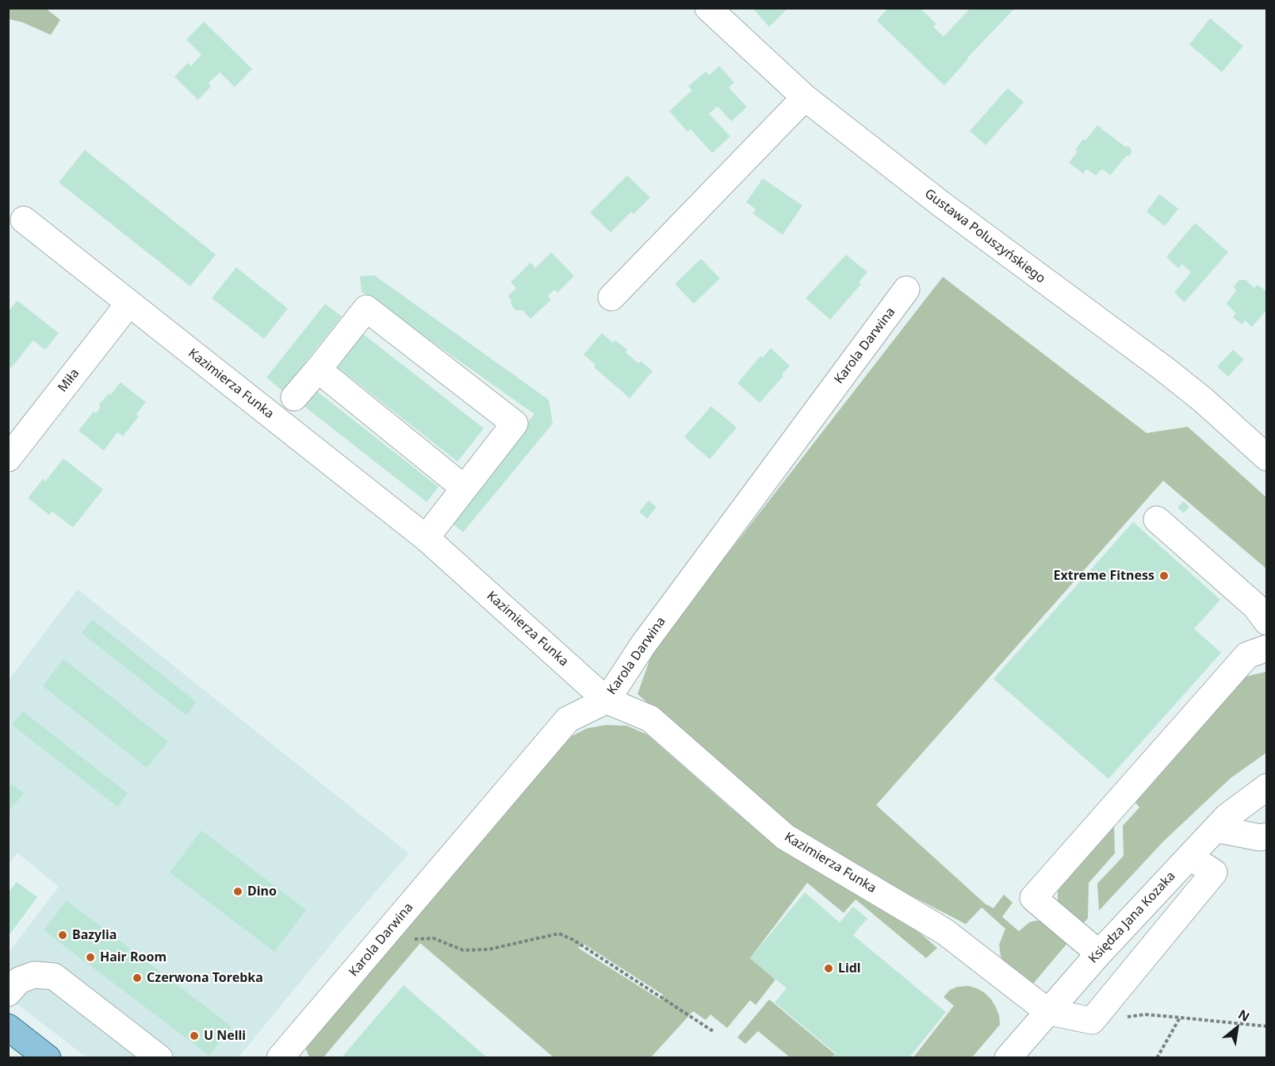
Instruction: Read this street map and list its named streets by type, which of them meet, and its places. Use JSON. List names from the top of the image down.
{
  "streets": {
    "street": [
      "Gustawa Poluszyńskiego",
      "Karola Darwina",
      "Miła",
      "Kazimierza Funka",
      "Księdza Jana Kozaka"
    ]
  },
  "crossings": [
    ["Karola Darwina", "Kazimierza Funka"],
    ["Miła", "Kazimierza Funka"],
    ["Kazimierza Funka", "Księdza Jana Kozaka"]
  ],
  "places": [
    "Extreme Fitness",
    "Dino",
    "Bazylia",
    "Hair Room",
    "Lidl",
    "Czerwona Torebka",
    "U Nelli"
  ],
  "north": "top right"
}
